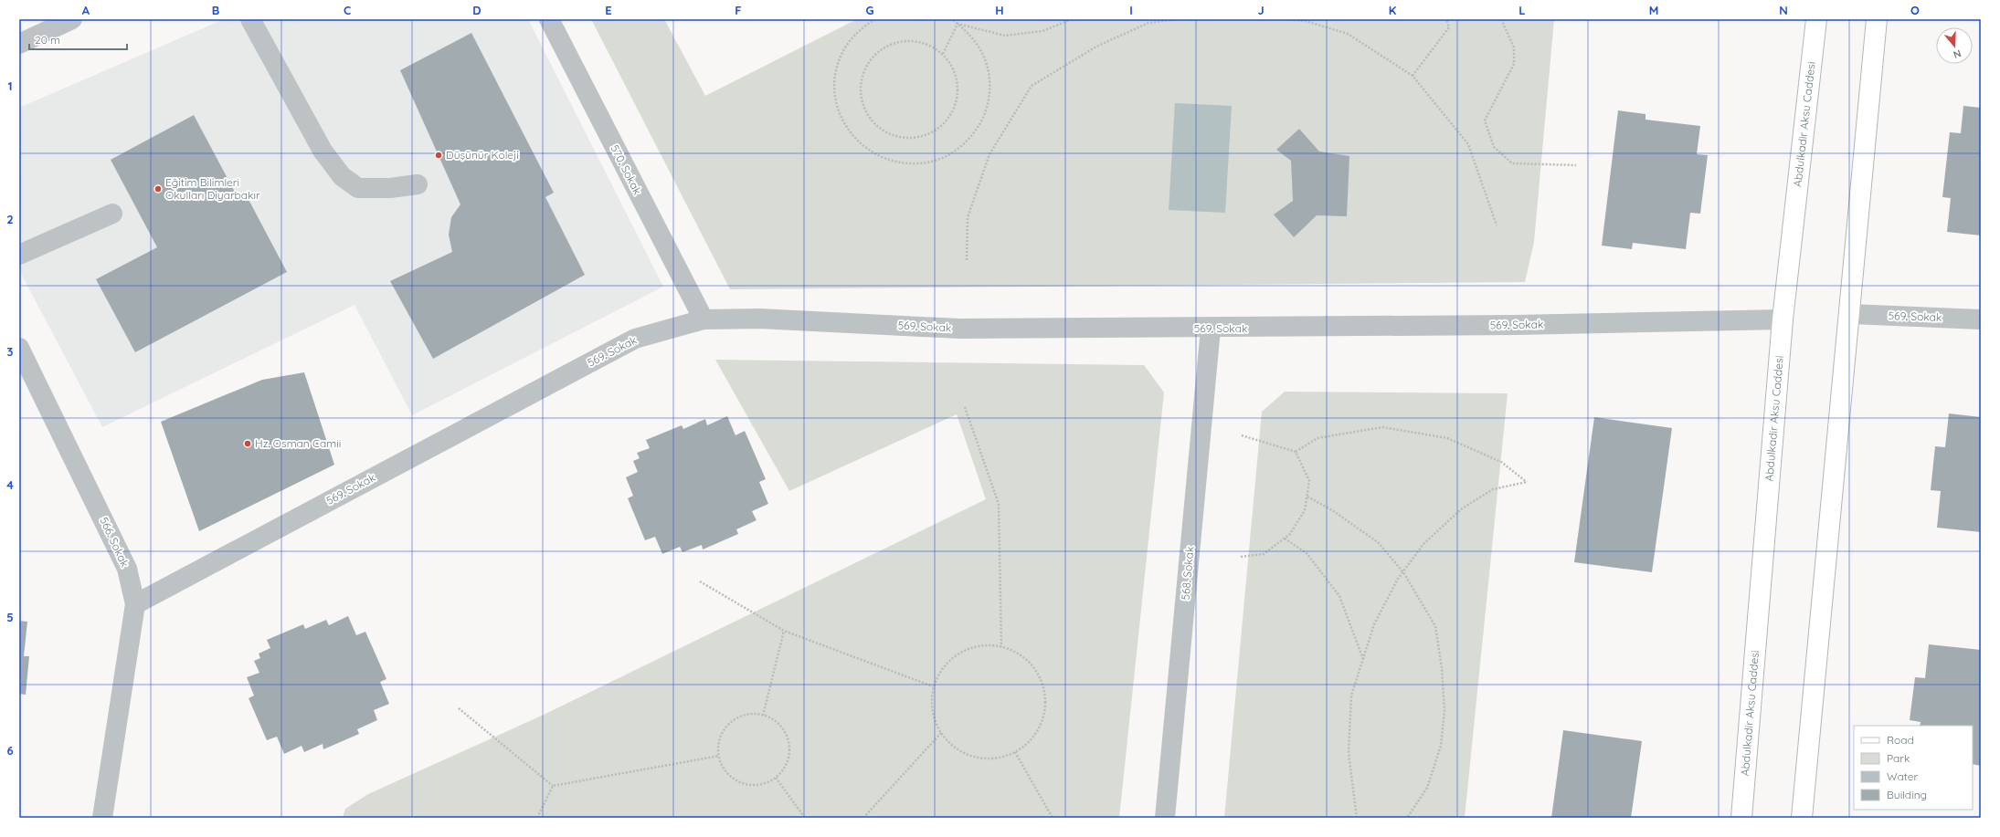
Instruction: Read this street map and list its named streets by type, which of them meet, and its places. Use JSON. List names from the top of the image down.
{
  "streets": {
    "main road": ["Abdulkadir Aksu Caddesi"],
    "street": [
      "570. Sokak",
      "569. Sokak",
      "566. Sokak",
      "568. Sokak"
    ]
  },
  "crossings": [
    ["Abdulkadir Aksu Caddesi", "569. Sokak"],
    ["570. Sokak", "569. Sokak"],
    ["569. Sokak", "566. Sokak"],
    ["569. Sokak", "568. Sokak"]
  ],
  "places": ["Düşünür Koleji", "Eğitim Bilimleri Okulları Diyarbakır", "Hz. Osman Camii"],
  "legend": [
    "Road",
    "Park",
    "Water",
    "Building"
  ],
  "scale_bar": "20 m",
  "north": "bottom",
  "grid": {
    "columns": [
      "A",
      "B",
      "C",
      "D",
      "E",
      "F",
      "G",
      "H",
      "I",
      "J",
      "K",
      "L",
      "M",
      "N",
      "O"
    ],
    "rows": [
      "1",
      "2",
      "3",
      "4",
      "5",
      "6"
    ]
  }
}
